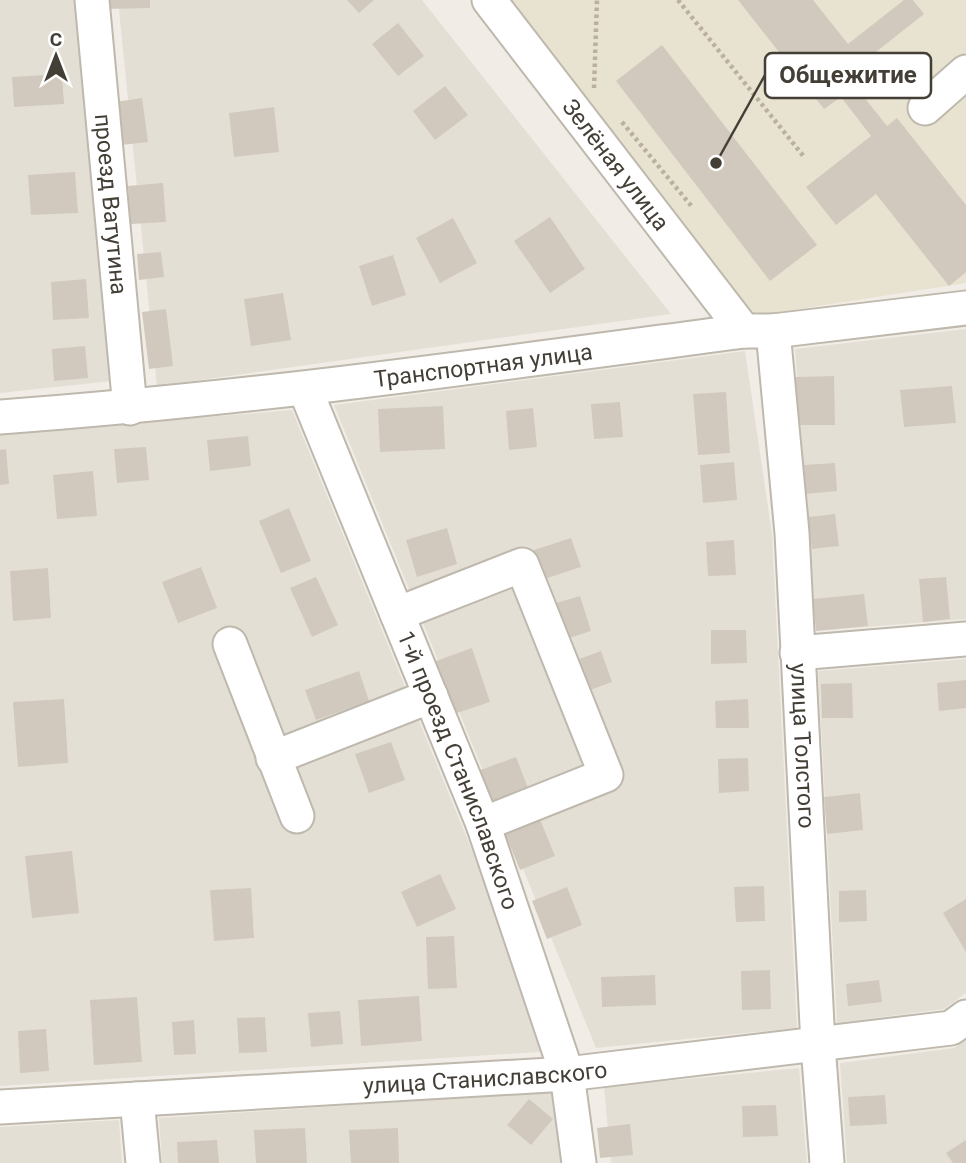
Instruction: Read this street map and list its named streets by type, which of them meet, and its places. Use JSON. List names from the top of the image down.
{
  "streets": {
    "street": [
      "Зелёная улица",
      "проезд Ватутина",
      "Транспортная улица",
      "улица Толстого",
      "1-й проезд Станиславского",
      "улица Станиславского"
    ]
  },
  "crossings": [
    ["Зелёная улица", "Транспортная улица"],
    ["Зелёная улица", "улица Толстого"],
    ["проезд Ватутина", "Транспортная улица"],
    ["Транспортная улица", "улица Толстого"],
    ["Транспортная улица", "1-й проезд Станиславского"],
    ["улица Толстого", "улица Станиславского"],
    ["1-й проезд Станиславского", "улица Станиславского"]
  ],
  "places": ["Общежитие"],
  "north": "top"
}
